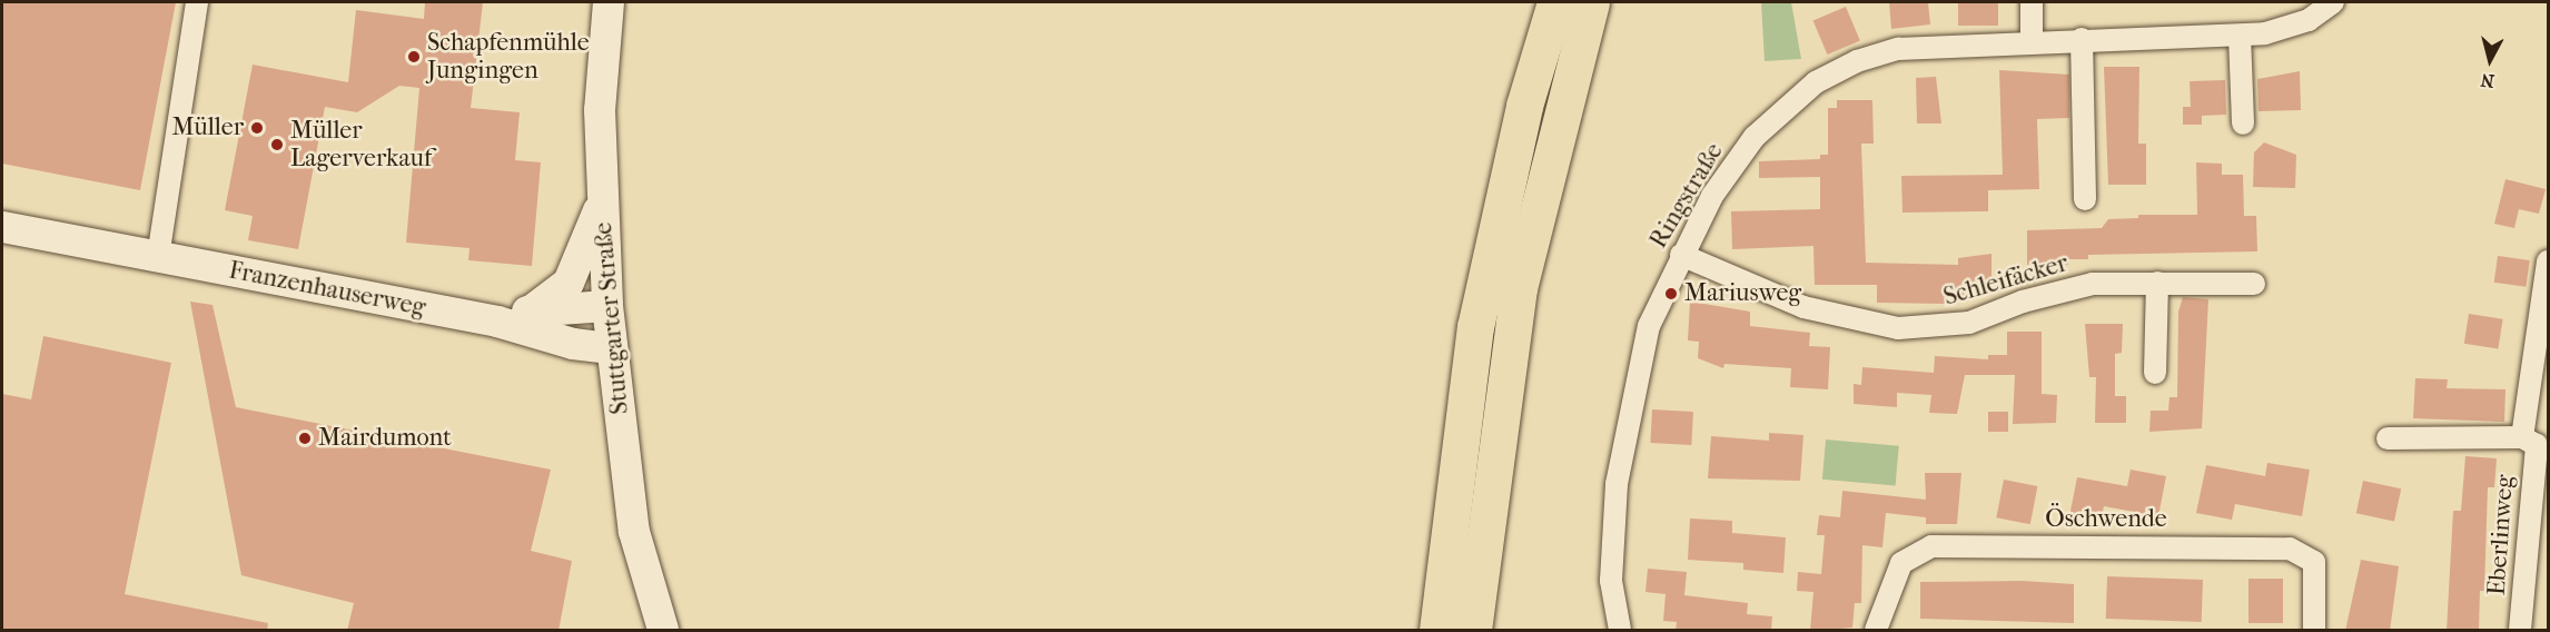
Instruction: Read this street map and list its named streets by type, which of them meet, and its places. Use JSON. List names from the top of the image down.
{
  "streets": {
    "street": [
      "Ringstraße",
      "Schleifäcker",
      "Franzenhauserweg",
      "Stuttgarter Straße",
      "Öschwende",
      "Eberlinweg"
    ]
  },
  "crossings": [
    ["Ringstraße", "Schleifäcker"],
    ["Franzenhauserweg", "Stuttgarter Straße"]
  ],
  "places": [
    "Schapfenmühle Jungingen",
    "Müller",
    "Müller Lagerverkauf",
    "Mariusweg",
    "Mairdumont"
  ],
  "north": "bottom"
}
